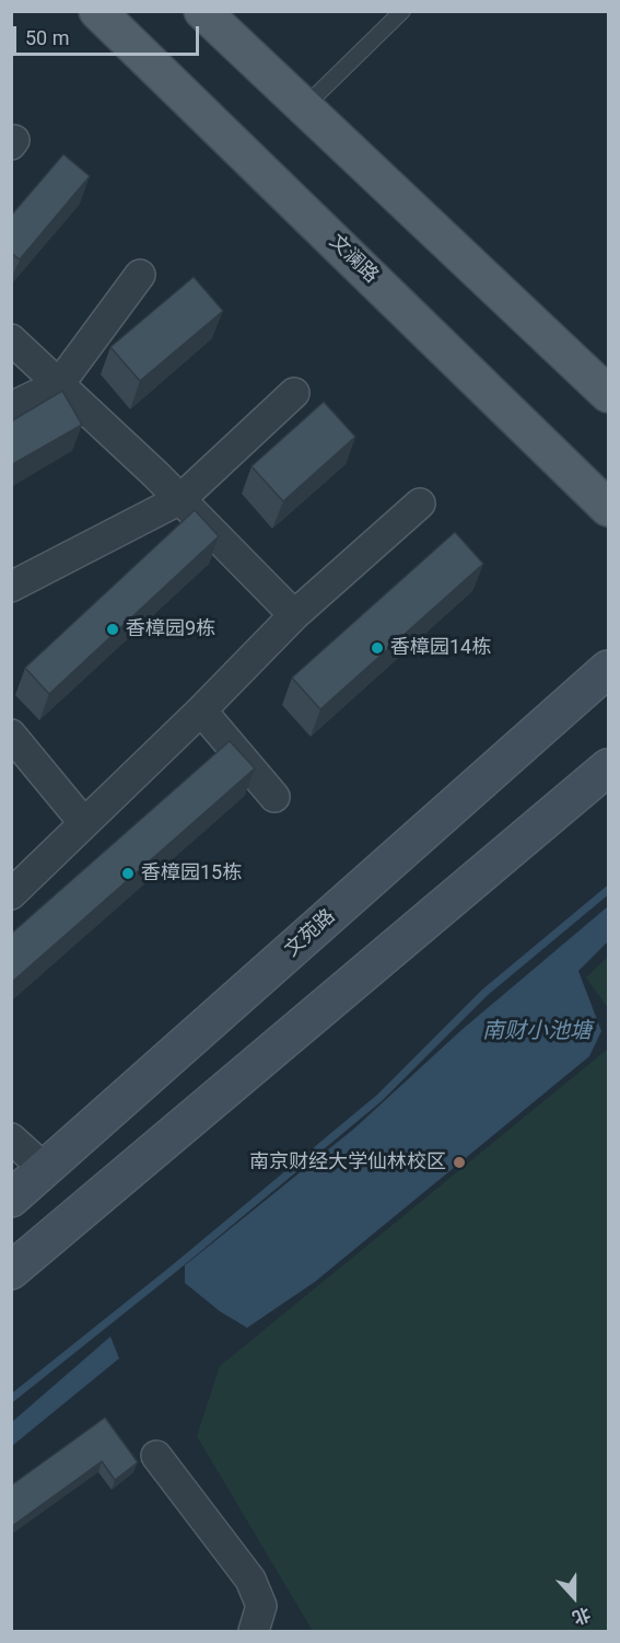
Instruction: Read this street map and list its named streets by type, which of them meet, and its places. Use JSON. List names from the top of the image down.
{
  "streets": {
    "main road": ["文澜路", "文苑路"]
  },
  "water": ["南财小池塘"],
  "places": [
    "香樟园9栋",
    "香樟园14栋",
    "香樟园15栋",
    "南京财经大学仙林校区"
  ],
  "scale_bar": "50 m",
  "north": "bottom"
}
